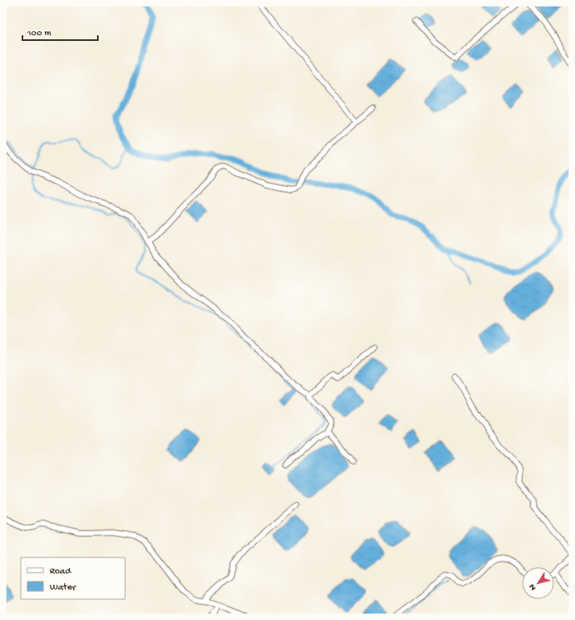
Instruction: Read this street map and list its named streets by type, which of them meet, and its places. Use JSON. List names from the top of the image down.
{
  "legend": ["Road", "Water"],
  "scale_bar": "100 m",
  "north": "bottom left"
}
